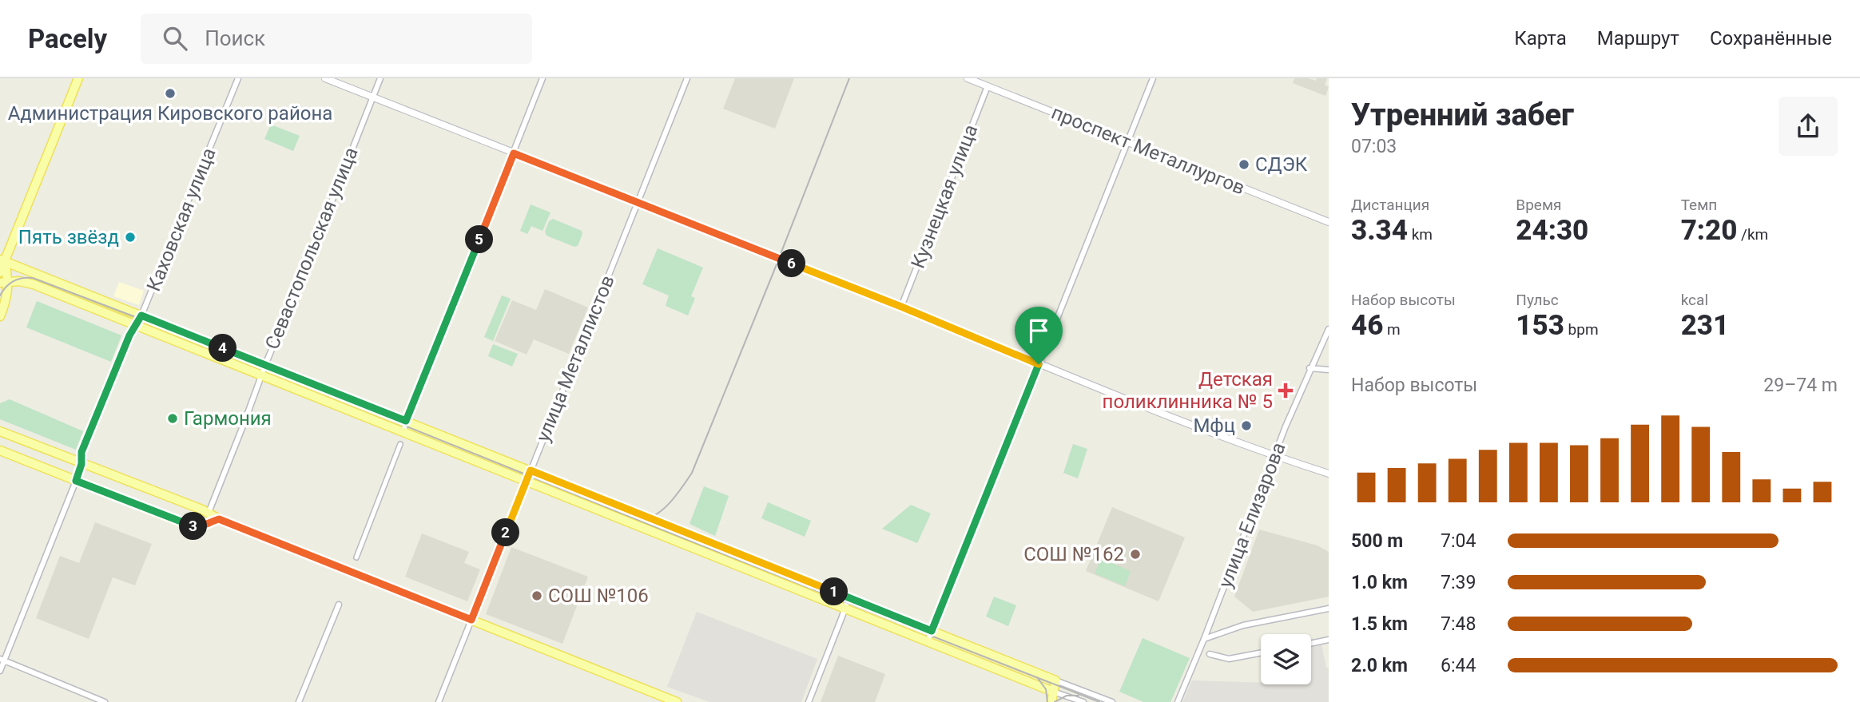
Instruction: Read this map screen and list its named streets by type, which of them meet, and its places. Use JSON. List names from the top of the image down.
{
  "streets": {
    "main road": ["Каховская улица"],
    "street": [
      "проспект Металлургов",
      "Кузнецкая улица",
      "Севастопольская улица",
      "улица Металлистов",
      "улица Елизарова"
    ]
  },
  "crossings": [
    ["проспект Металлургов", "Кузнецкая улица"]
  ],
  "places": {
    "other": [
      "Администрация Кировского района",
      "СДЭК",
      "Пять звёзд",
      "Гармония",
      "Мфц",
      "СОШ №162",
      "СОШ №106"
    ],
    "health": ["Детская поликлинника № 5"]
  },
  "page": {
    "header": "Pacely",
    "search": "Поиск",
    "nav": ["Карта", "Маршрут", "Сохранённые"],
    "heading": ["Утренний забег", "07:03"],
    "stats": [
      ["Дистанция", "3.34 km"],
      ["Время", "24:30"],
      ["Темп", "7:20 /km"],
      ["Набор высоты", "46 m"],
      ["Пульс", "153 bpm"],
      ["kcal", "231"]
    ],
    "pins": [
      "5",
      "6",
      "4",
      "3",
      "2",
      "1"
    ],
    "chart": ["Набор высоты", "29–74 m"],
    "list": [
      {
        "name": "500 m",
        "note": "7:04"
      },
      {
        "name": "1.0 km",
        "note": "7:39"
      },
      {
        "name": "1.5 km",
        "note": "7:48"
      },
      {
        "name": "2.0 km",
        "note": "6:44"
      }
    ]
  }
}
